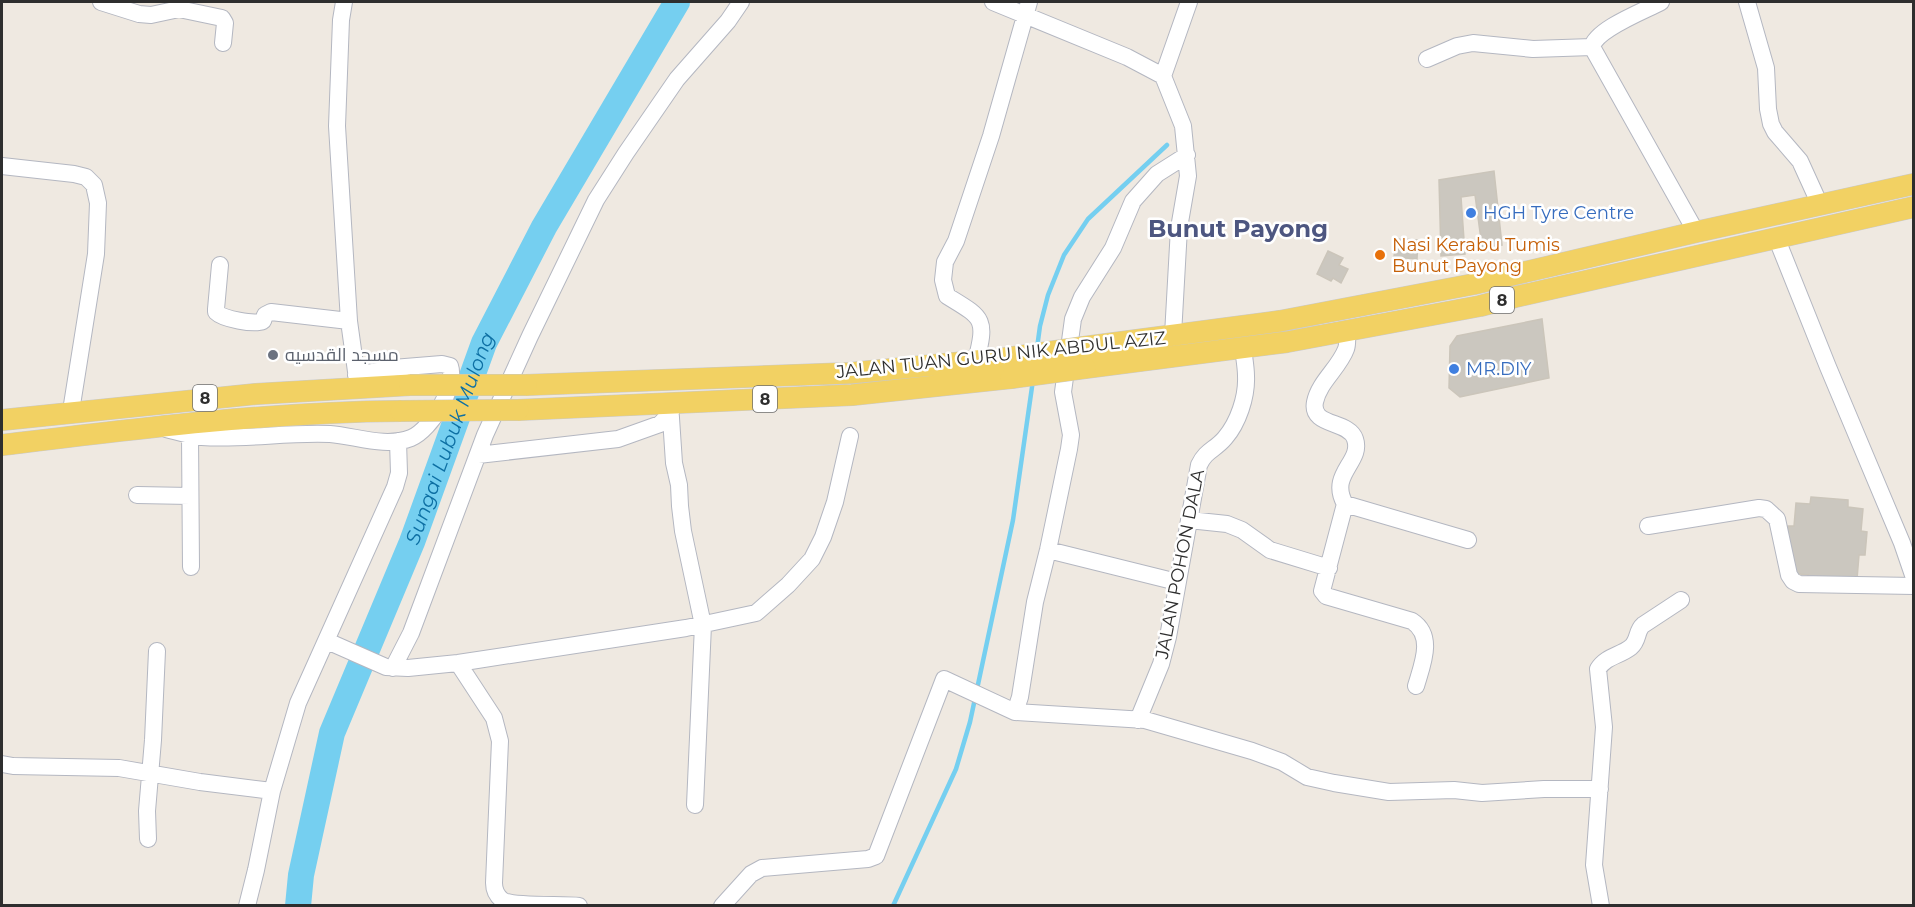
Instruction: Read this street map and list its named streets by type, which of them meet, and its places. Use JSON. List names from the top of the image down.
{
  "streets": {
    "main road": ["8", "JALAN TUAN GURU NIK ABDUL AZIZ"],
    "street": ["JALAN POHON DALA"]
  },
  "crossings": [
    ["JALAN TUAN GURU NIK ABDUL AZIZ", "JALAN POHON DALA"]
  ],
  "districts": ["Bunut Payong"],
  "water": ["Sungai Lubuk Mulong"],
  "places": [
    "HGH Tyre Centre",
    "Nasi Kerabu Tumis Bunut Payong",
    "مسجد القدسيه",
    "MR.DIY"
  ]
}
